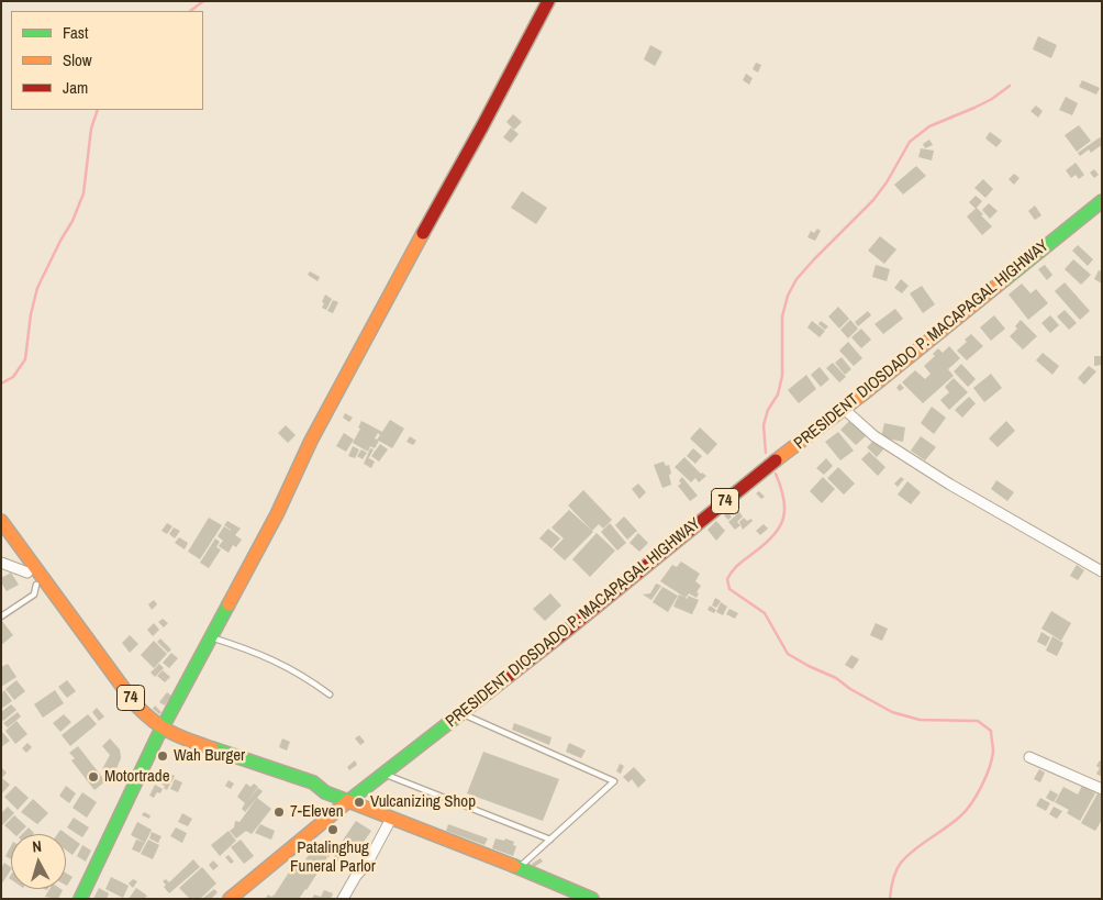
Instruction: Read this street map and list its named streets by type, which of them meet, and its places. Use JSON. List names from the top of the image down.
{
  "streets": {
    "main road": ["PRESIDENT DIOSDADO P. MACAPAGAL HIGHWAY", "74"]
  },
  "crossings": [
    ["PRESIDENT DIOSDADO P. MACAPAGAL HIGHWAY", "74"]
  ],
  "places": [
    "Wah Burger",
    "Motortrade",
    "Vulcanizing Shop",
    "7-Eleven",
    "Patalinghug Funeral Parlor"
  ],
  "legend": ["Fast", "Slow", "Jam"],
  "north": "top"
}
